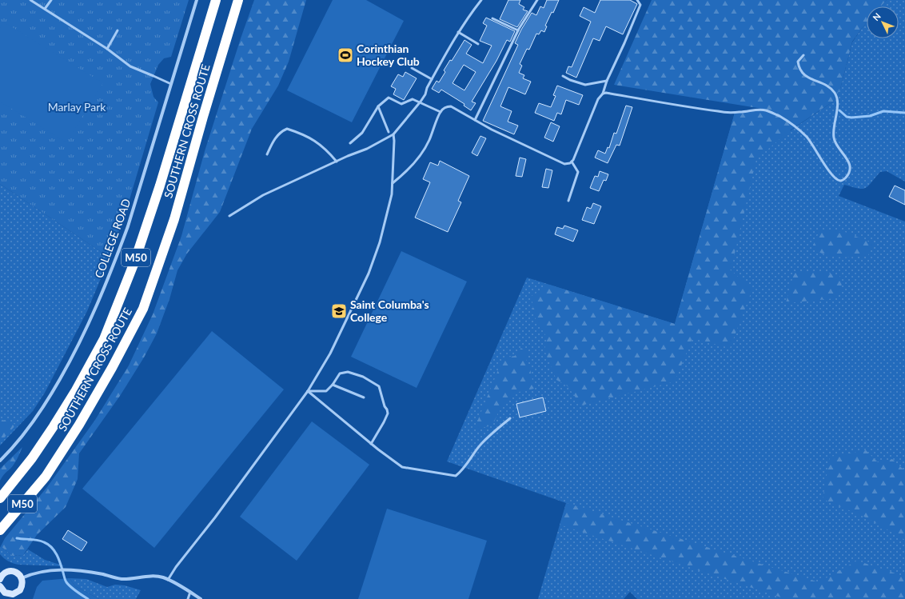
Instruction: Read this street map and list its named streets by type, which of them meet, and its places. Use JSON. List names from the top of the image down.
{
  "streets": {
    "highway": ["SOUTHERN CROSS ROUTE", "M50"],
    "street": ["COLLEGE ROAD"]
  },
  "parks": ["Marlay Park"],
  "places": {
    "sports": ["Corinthian Hockey Club"],
    "school or university": ["Saint Columba's College"]
  },
  "north": "top left"
}
